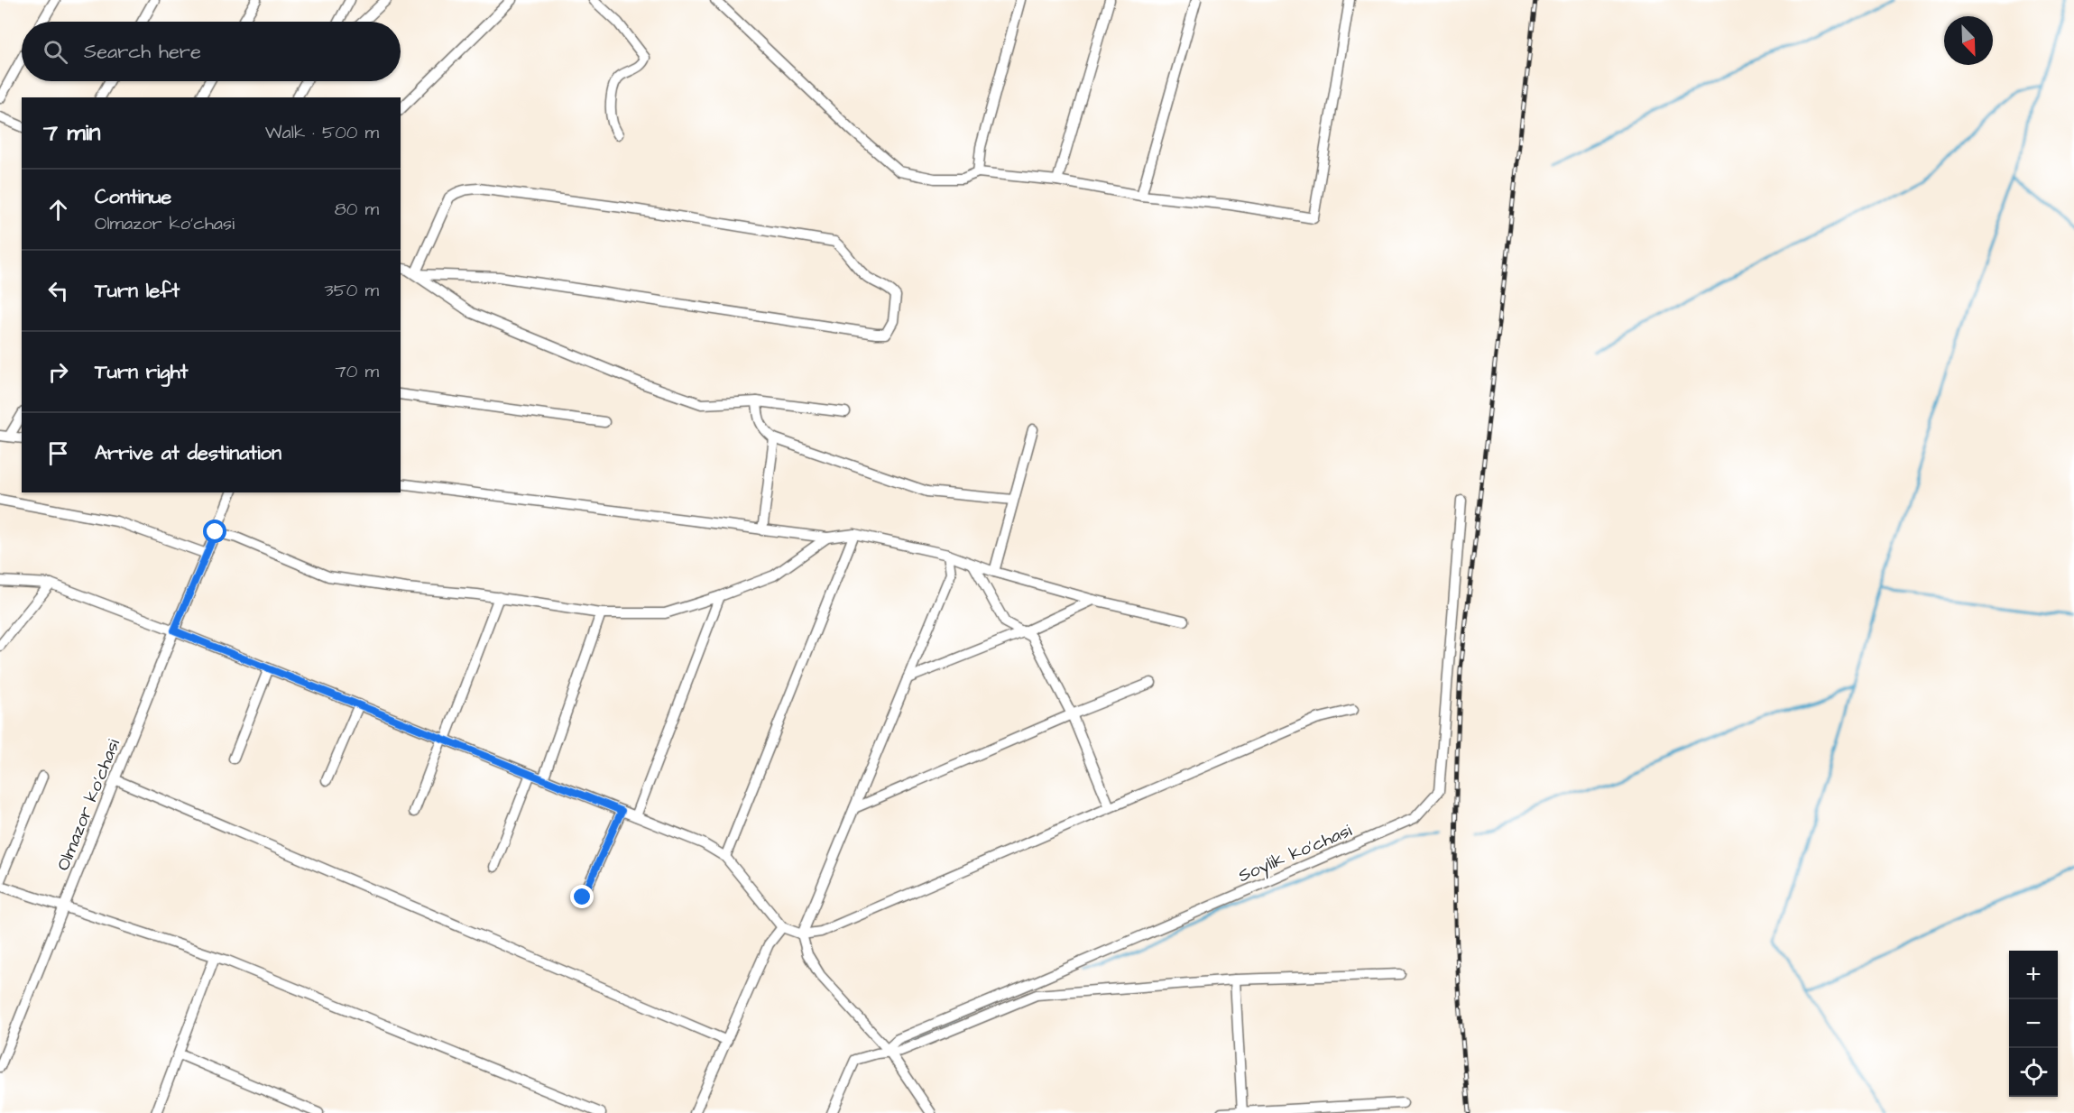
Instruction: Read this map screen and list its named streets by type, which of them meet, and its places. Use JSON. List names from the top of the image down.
{
  "streets": {
    "street": ["Olmazor ko'chasi", "Soylik ko'chasi"]
  },
  "north": "bottom right",
  "page": {
    "search": "Search here",
    "heading": ["7 min", "Walk · 500 m"],
    "list": [
      ["Continue", "Olmazor ko'chasi", "80 m"],
      ["Turn left", "350 m"],
      ["Turn right", "70 m"],
      "Arrive at destination"
    ],
    "map_buttons": ["+", "−"]
  }
}
